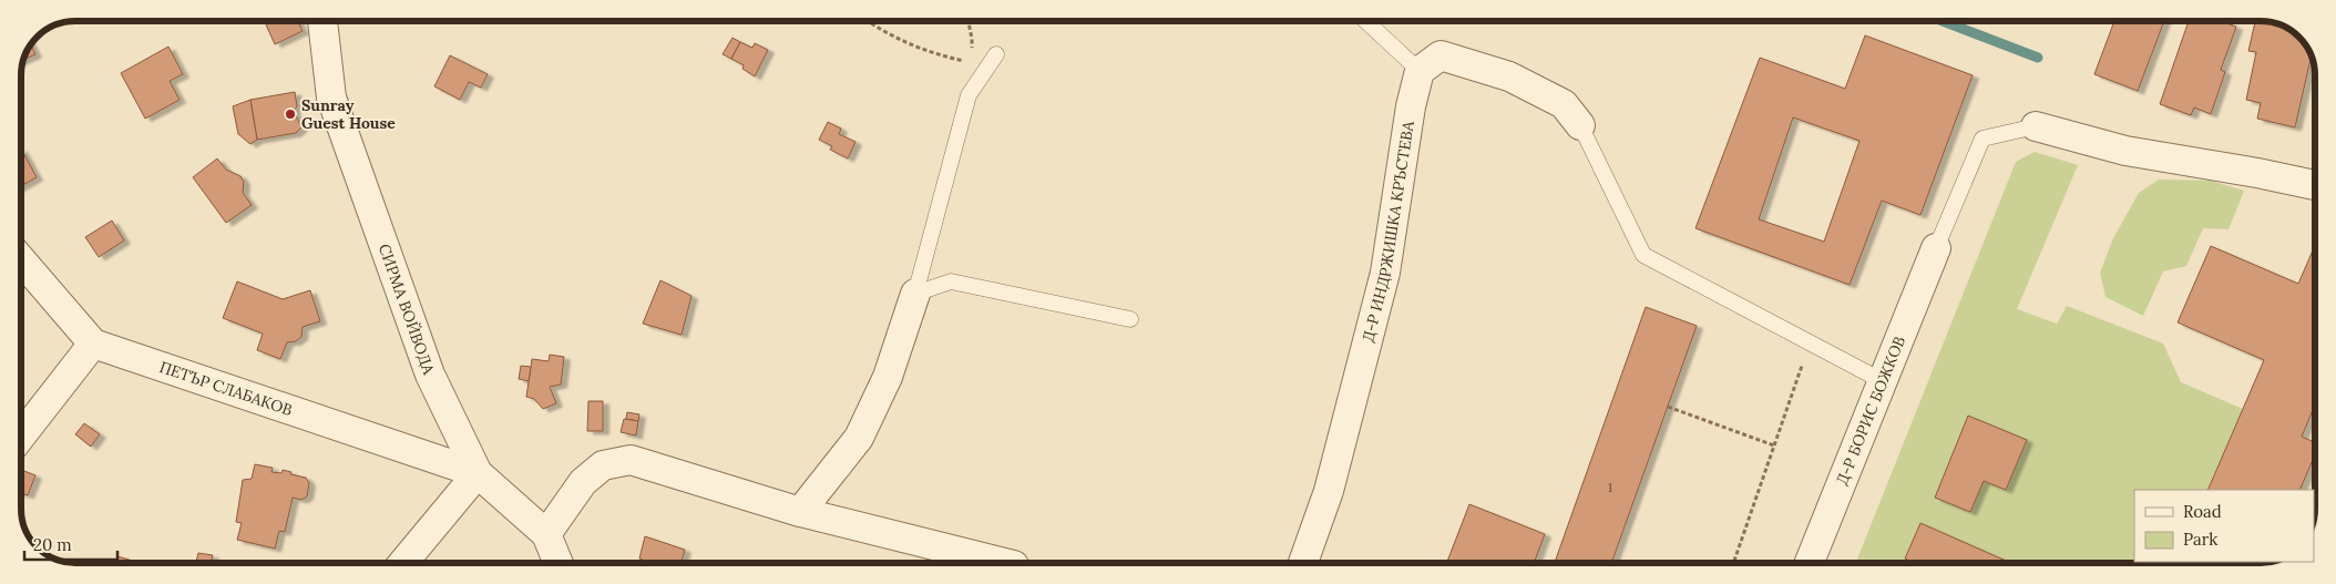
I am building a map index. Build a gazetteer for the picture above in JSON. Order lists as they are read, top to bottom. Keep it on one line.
{"streets":{"street":["Д-Р ИНДРЖИШКА КРЪСТЕВА","СИРМА ВОЙВОДА","ПЕТЪР СЛАБАКОВ","Д-Р БОРИС БОЖКОВ"]},"crossings":[["СИРМА ВОЙВОДА","ПЕТЪР СЛАБАКОВ"]],"places":["Sunray Guest House"],"house_numbers":["1"],"legend":["Road","Park"],"scale_bar":"20 m"}
